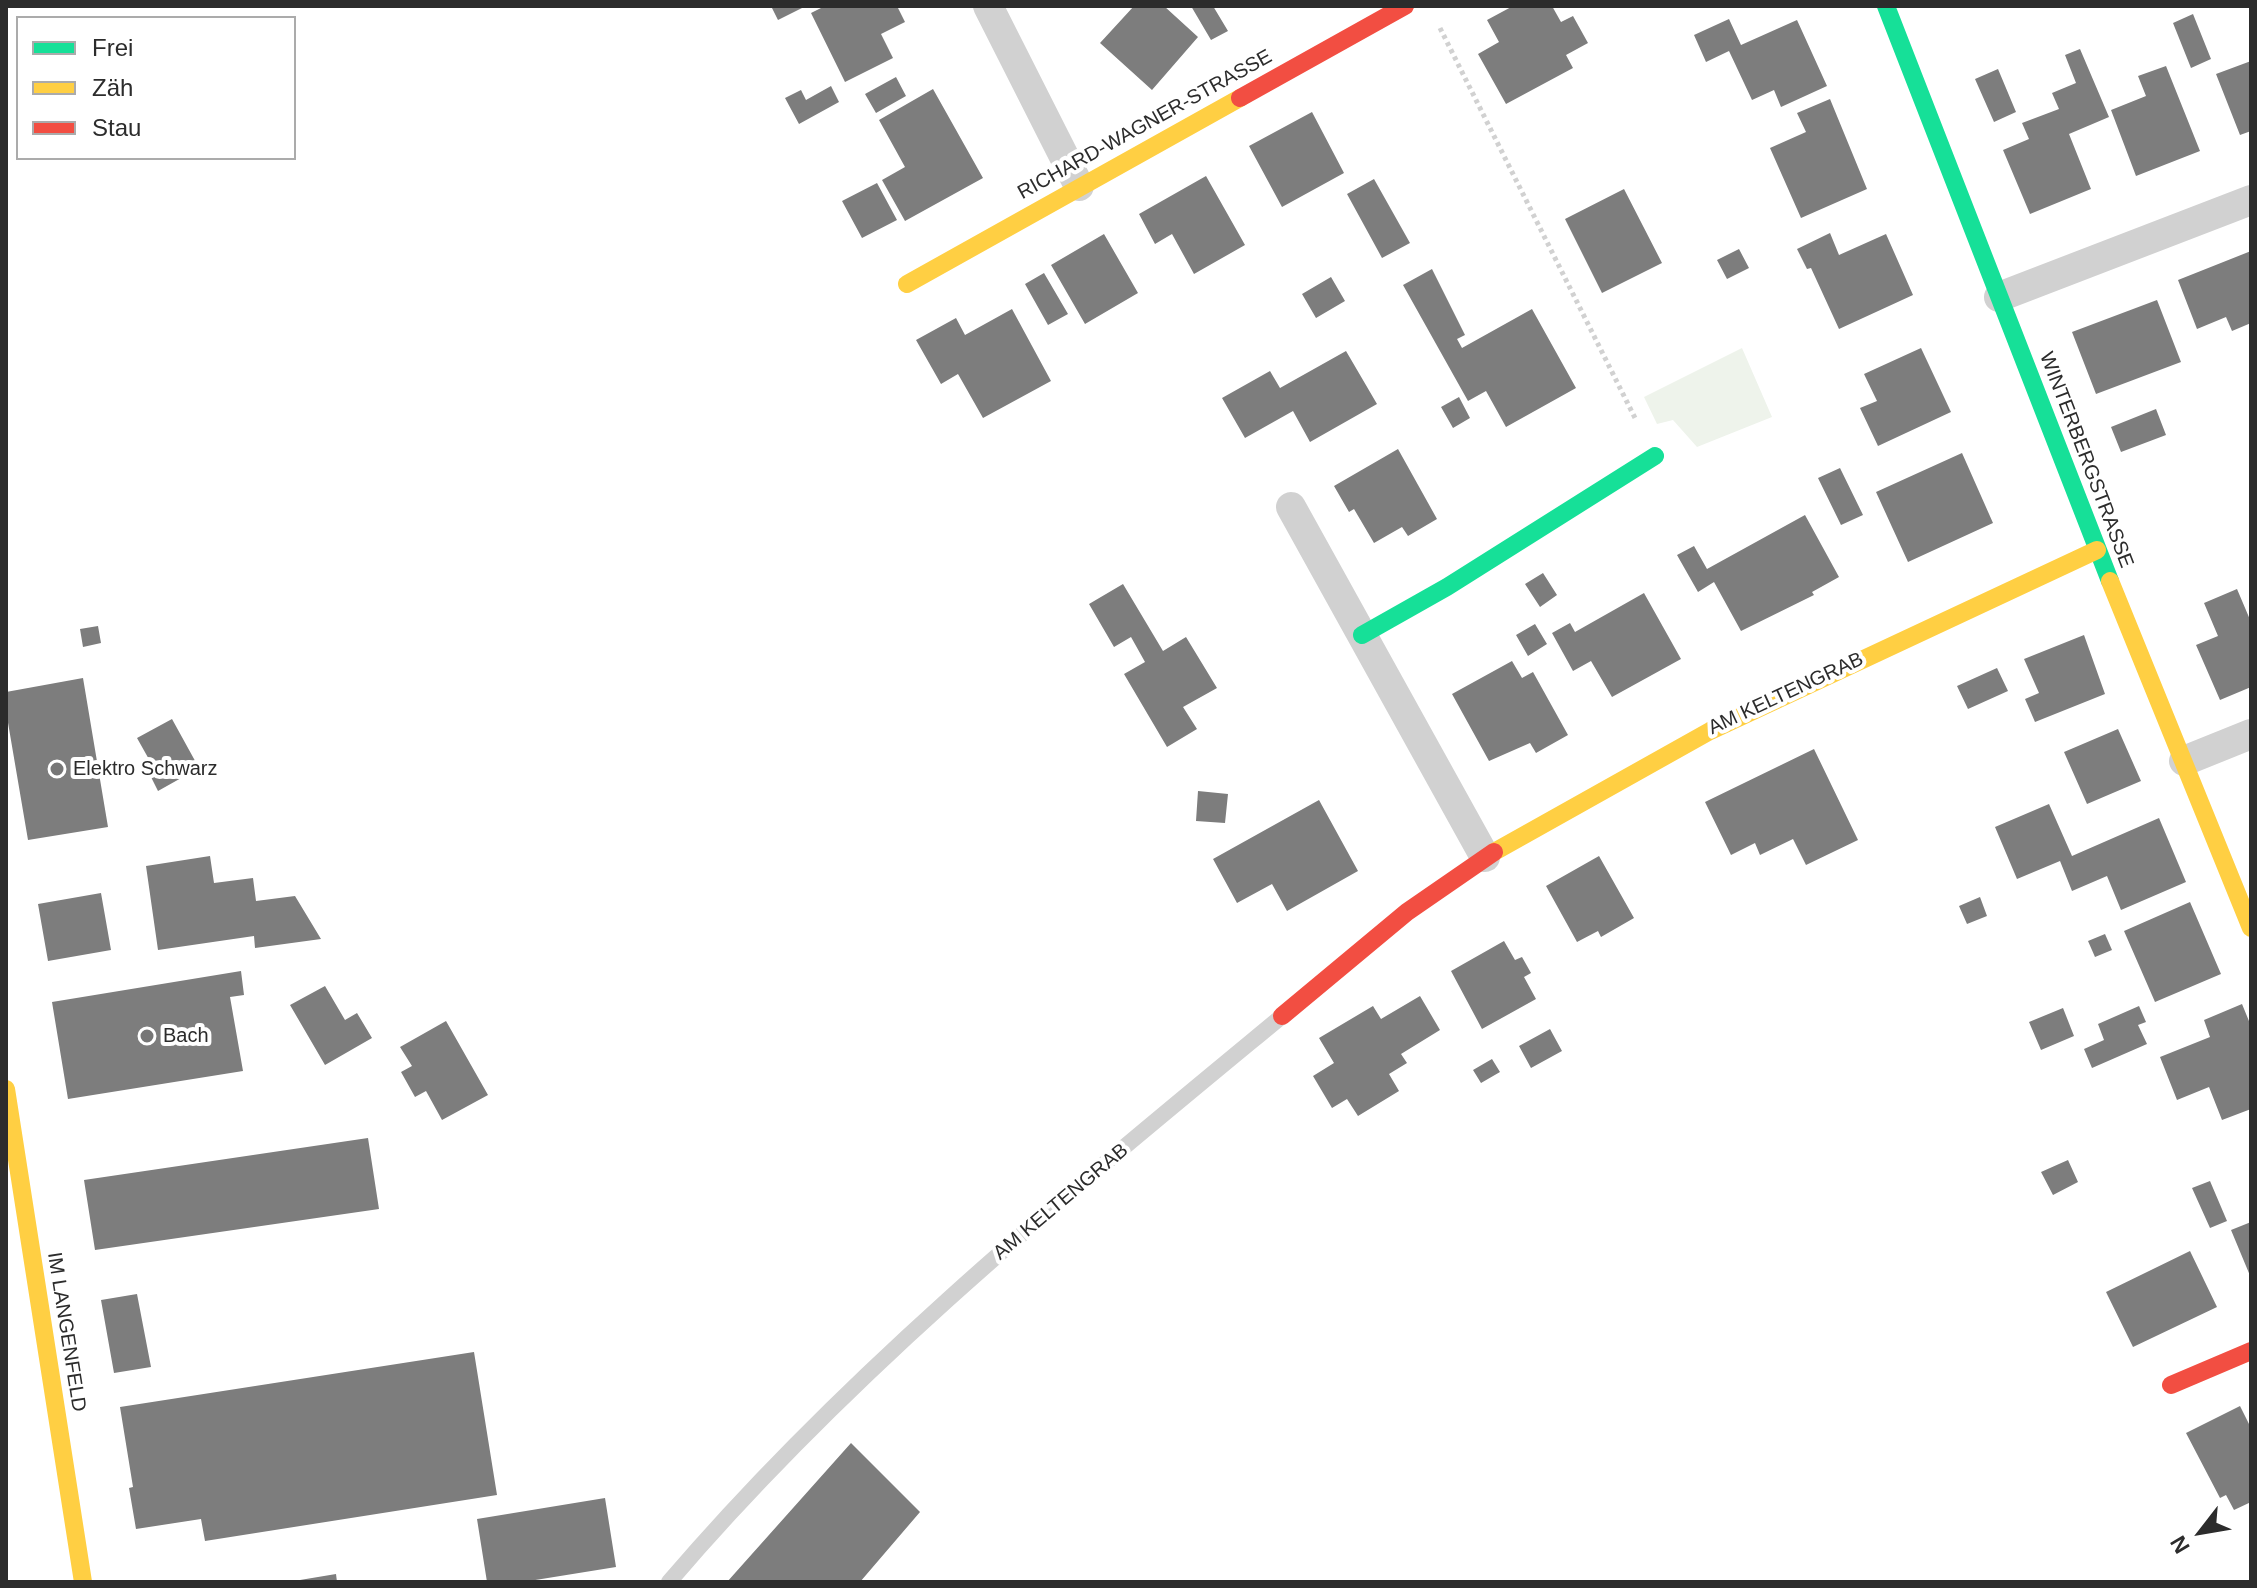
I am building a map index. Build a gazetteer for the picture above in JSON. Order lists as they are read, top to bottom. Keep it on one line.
{"streets":{"street":["RICHARD-WAGNER-STRASSE","WINTERBERGSTRASSE","AM KELTENGRAB","IM LANGENFELD"]},"crossings":[["WINTERBERGSTRASSE","AM KELTENGRAB"]],"places":["Elektro Schwarz","Bach"],"legend":["Frei","Zäh","Stau"],"north":"bottom left"}
